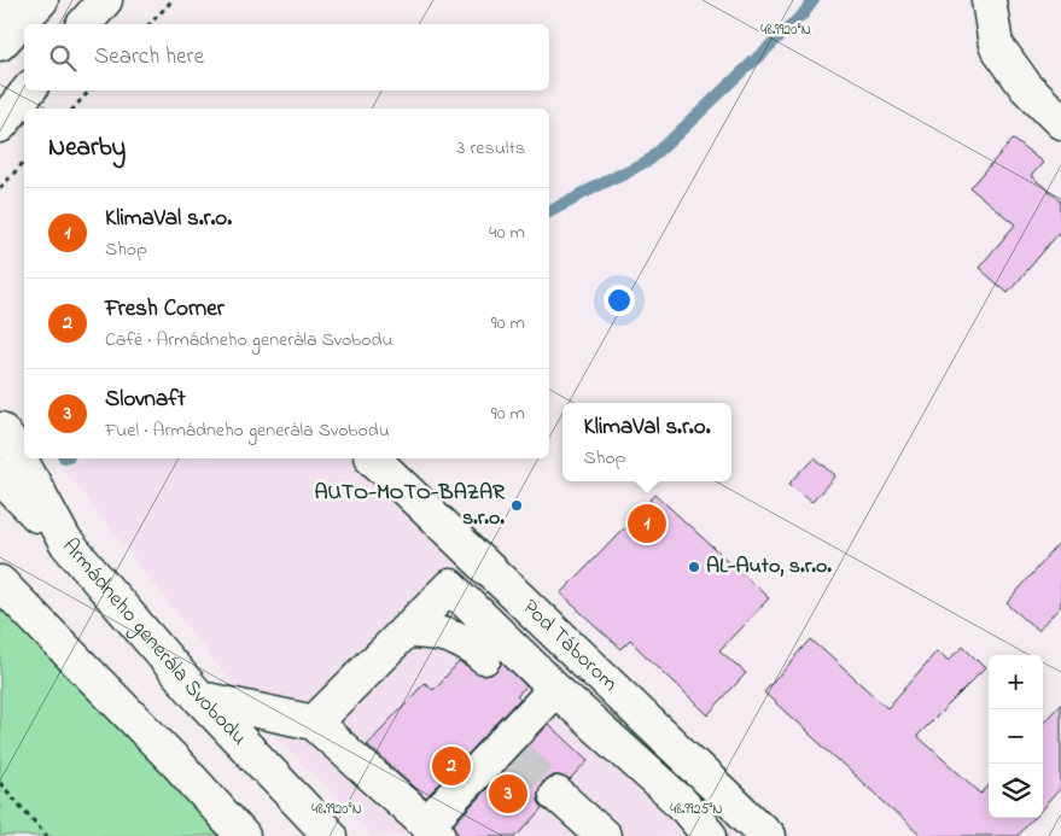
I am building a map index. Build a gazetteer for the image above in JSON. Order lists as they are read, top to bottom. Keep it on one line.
{"streets":{"main road":["Armádneho generála Svobodu","Pod Táborom"]},"places":["AUTO-MOTO-BAZAR s.r.o.","AL-Auto, s.r.o."],"page":{"search":"Search here","heading":["Nearby","3 results"],"list":[{"mark":"1","name":"KlimaVal s.r.o.","note":"Shop","value":"40 m"},{"mark":"2","name":"Fresh Corner","note":"Café · Armádneho generála Svobodu","value":"90 m"},{"mark":"3","name":"Slovnaft","note":"Fuel · Armádneho generála Svobodu","value":"90 m"}],"popup":["KlimaVal s.r.o.","Shop"],"pins":["1","2","3"],"map_buttons":["+","−"]},"coordinates":["48.9920°N","48.9925°N"]}
